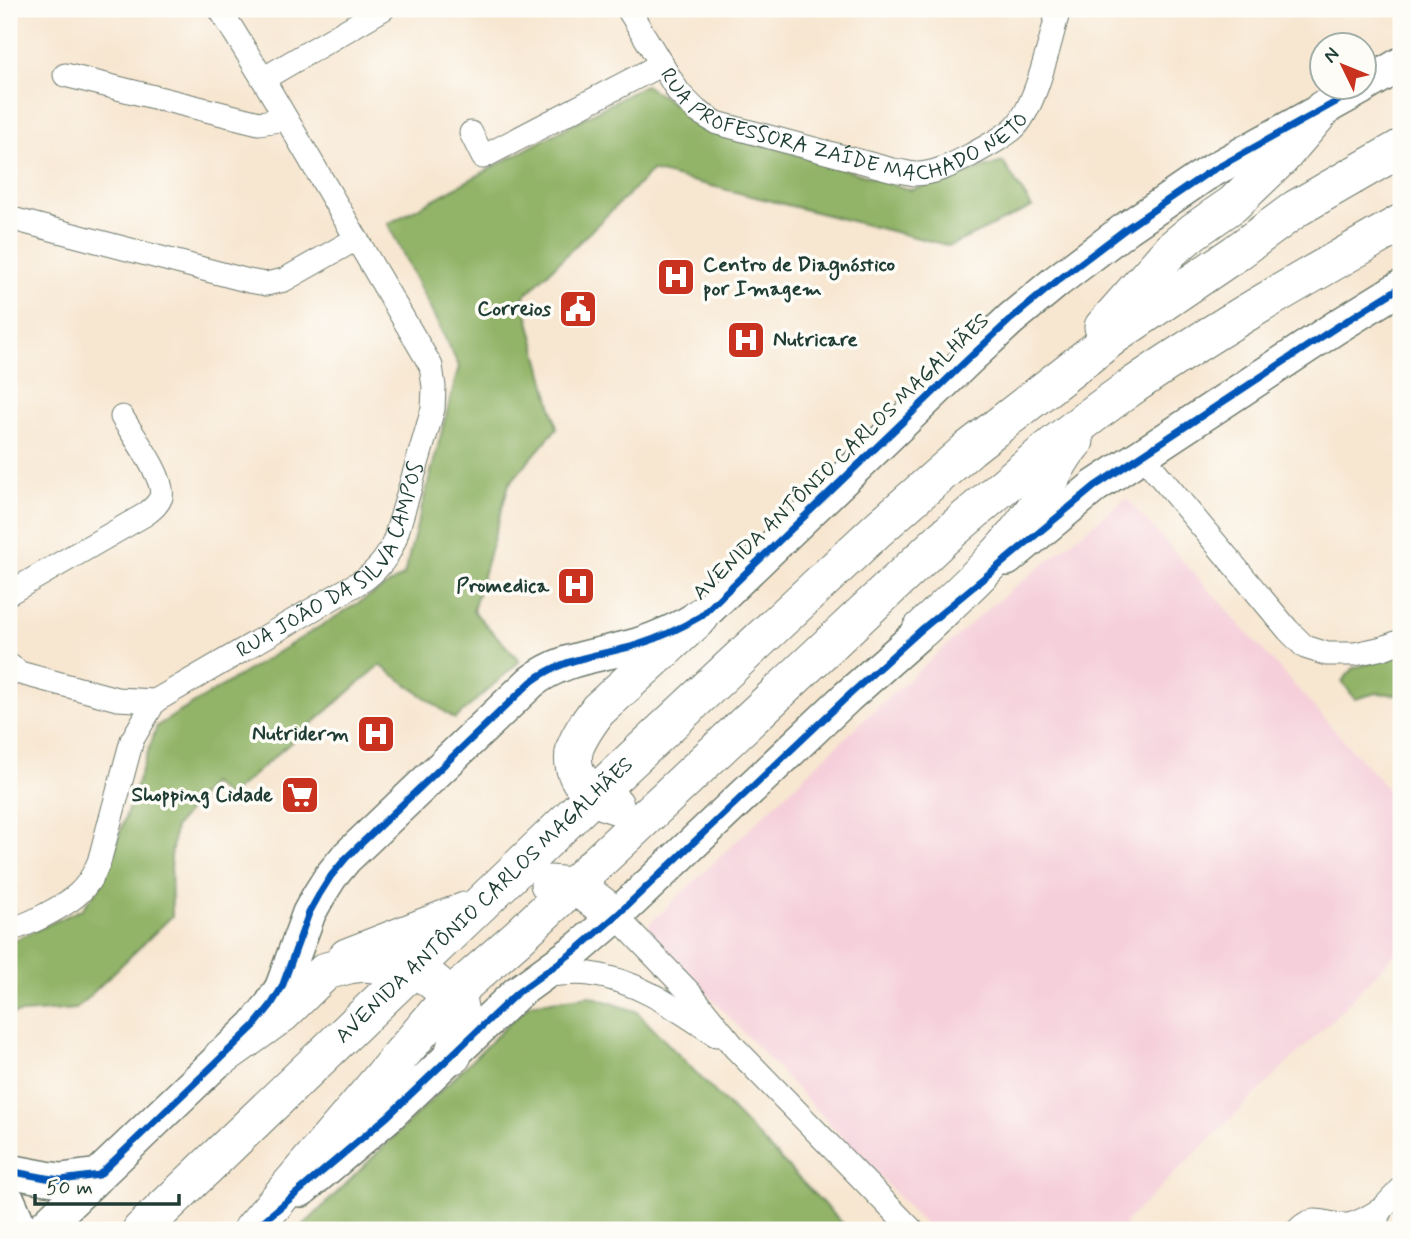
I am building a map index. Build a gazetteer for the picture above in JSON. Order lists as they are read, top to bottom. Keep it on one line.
{"streets":{"main road":["AVENIDA ANTÔNIO CARLOS MAGALHÃES"],"street":["RUA PROFESSORA ZAÍDE MACHADO NETO","RUA JOÃO DA SILVA CAMPOS"]},"places":{"hospital":["Centro de Diagnóstico por Imagem","Nutricare","Promedica","Nutriderm"],"public building":["Correios"],"supermarket":["Shopping Cidade"]},"scale_bar":"50 m","north":"top left"}
